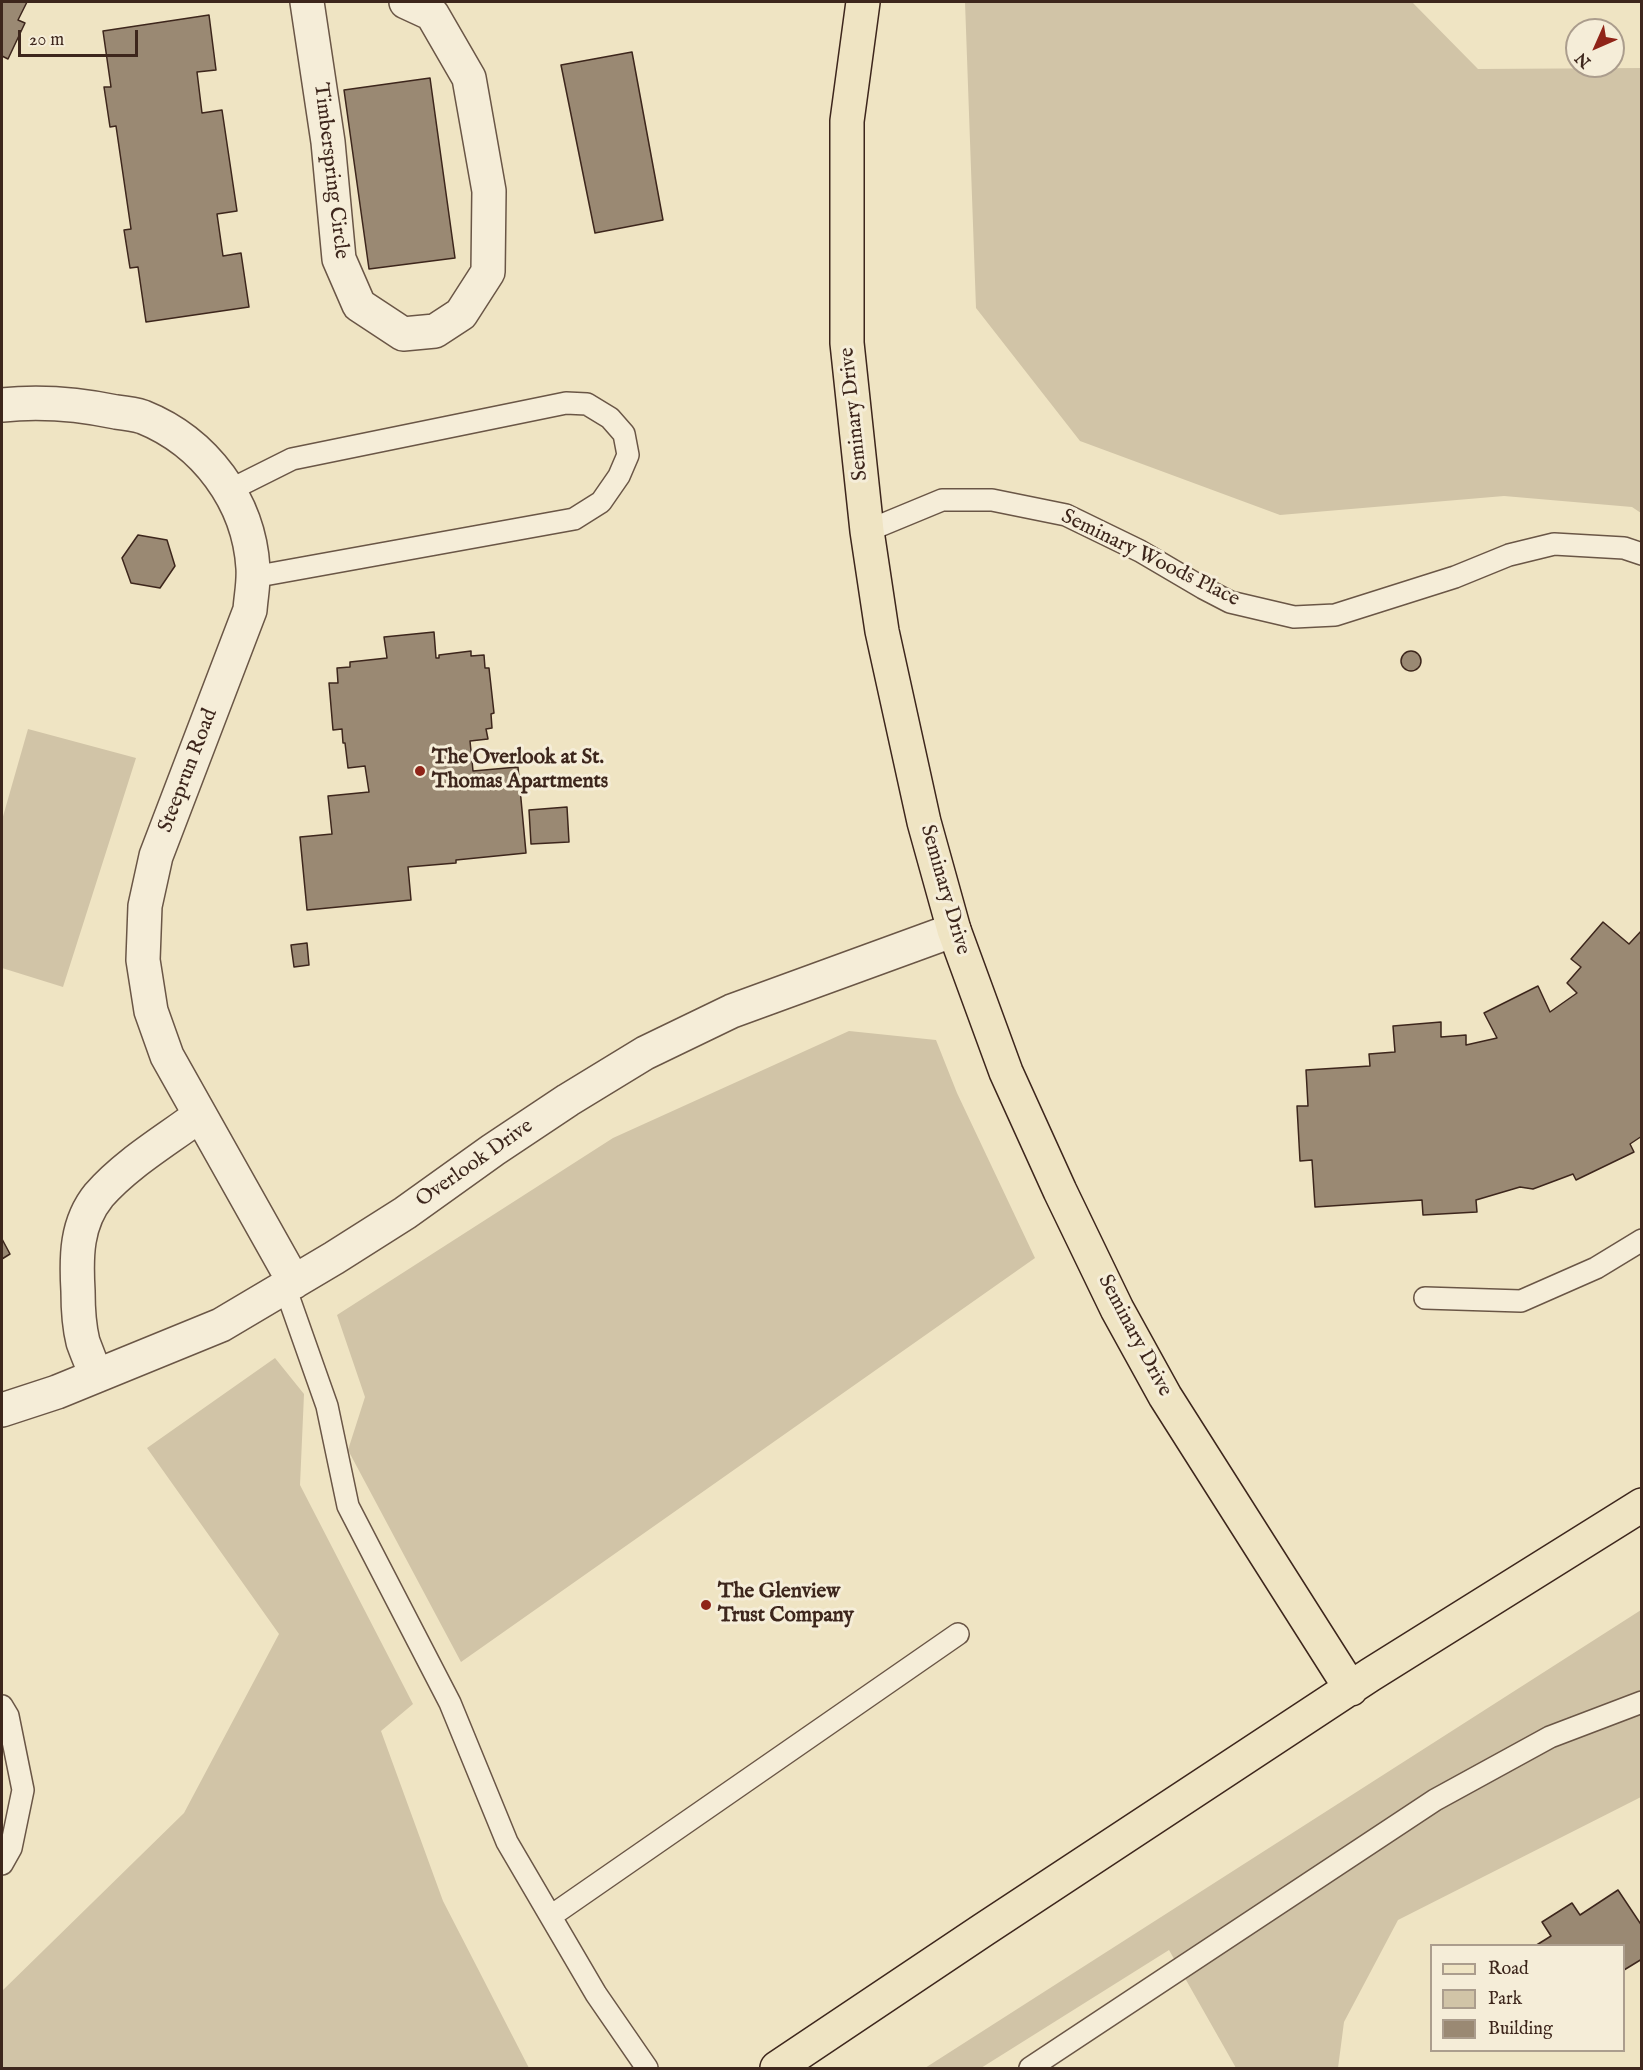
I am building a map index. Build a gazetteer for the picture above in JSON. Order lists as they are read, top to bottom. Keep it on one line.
{"streets":{"main road":["Seminary Drive"],"street":["Timberspring Circle","Steeprun Road","Overlook Drive"],"lane":["Seminary Woods Place"]},"crossings":[["Seminary Drive","Seminary Woods Place"],["Seminary Drive","Overlook Drive"],["Steeprun Road","Overlook Drive"]],"places":["The Overlook at St. Thomas Apartments","The Glenview Trust Company"],"legend":["Road","Park","Building"],"scale_bar":"20 m","north":"bottom left"}
